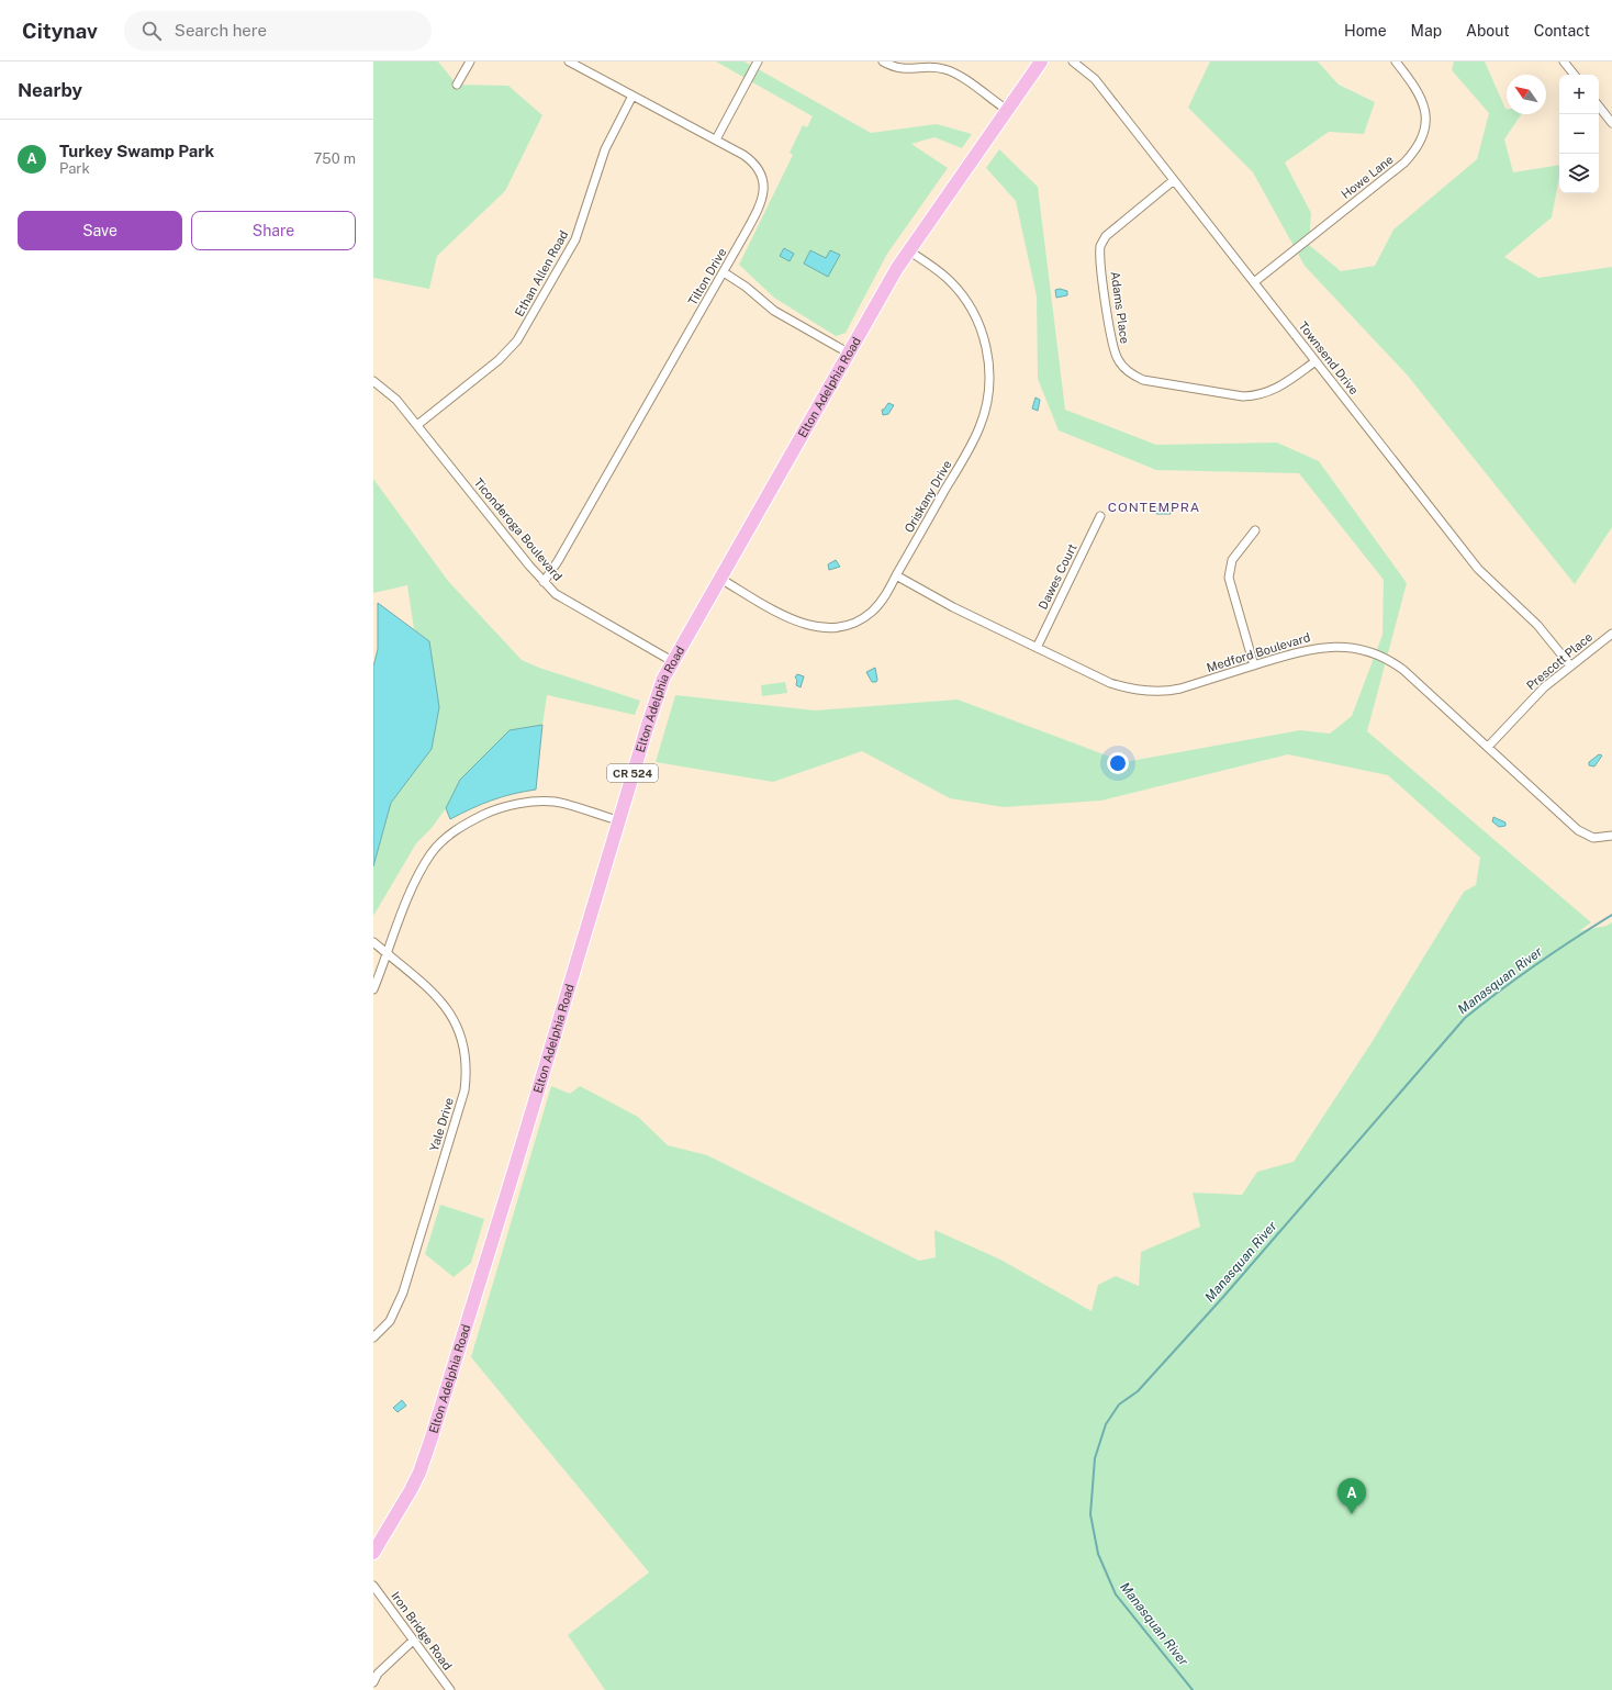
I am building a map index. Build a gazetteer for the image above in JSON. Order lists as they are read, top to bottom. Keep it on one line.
{"streets":{"main road":["Elton Adelphia Road","CR 524"],"street":["Howe Lane","Ethan Allen Road","Tilton Drive","Adams Place","Townsend Drive","Oriskany Drive","Ticonderoga Boulevard","Dawes Court","Medford Boulevard","Prescott Place","Yale Drive","Iron Bridge Road"]},"crossings":[["Howe Lane","Townsend Drive"],["Ethan Allen Road","Tilton Drive"],["Ethan Allen Road","Ticonderoga Boulevard"],["Tilton Drive","Ticonderoga Boulevard"],["Adams Place","Townsend Drive"],["Townsend Drive","Prescott Place"],["Elton Adelphia Road","Oriskany Drive"],["Elton Adelphia Road","Ticonderoga Boulevard"],["Oriskany Drive","Medford Boulevard"],["Dawes Court","Medford Boulevard"],["Medford Boulevard","Prescott Place"]],"districts":["CONTEMPRA"],"water":["Manasquan River"],"north":"top left","page":{"header":"Citynav","search":"Search here","nav":["Home","Map","About","Contact"],"heading":"Nearby","map_buttons":["+","−"],"list":[{"mark":"A","name":"Turkey Swamp Park","note":"Park","value":"750 m"}],"buttons":["Save","Share"],"pins":"A"}}
